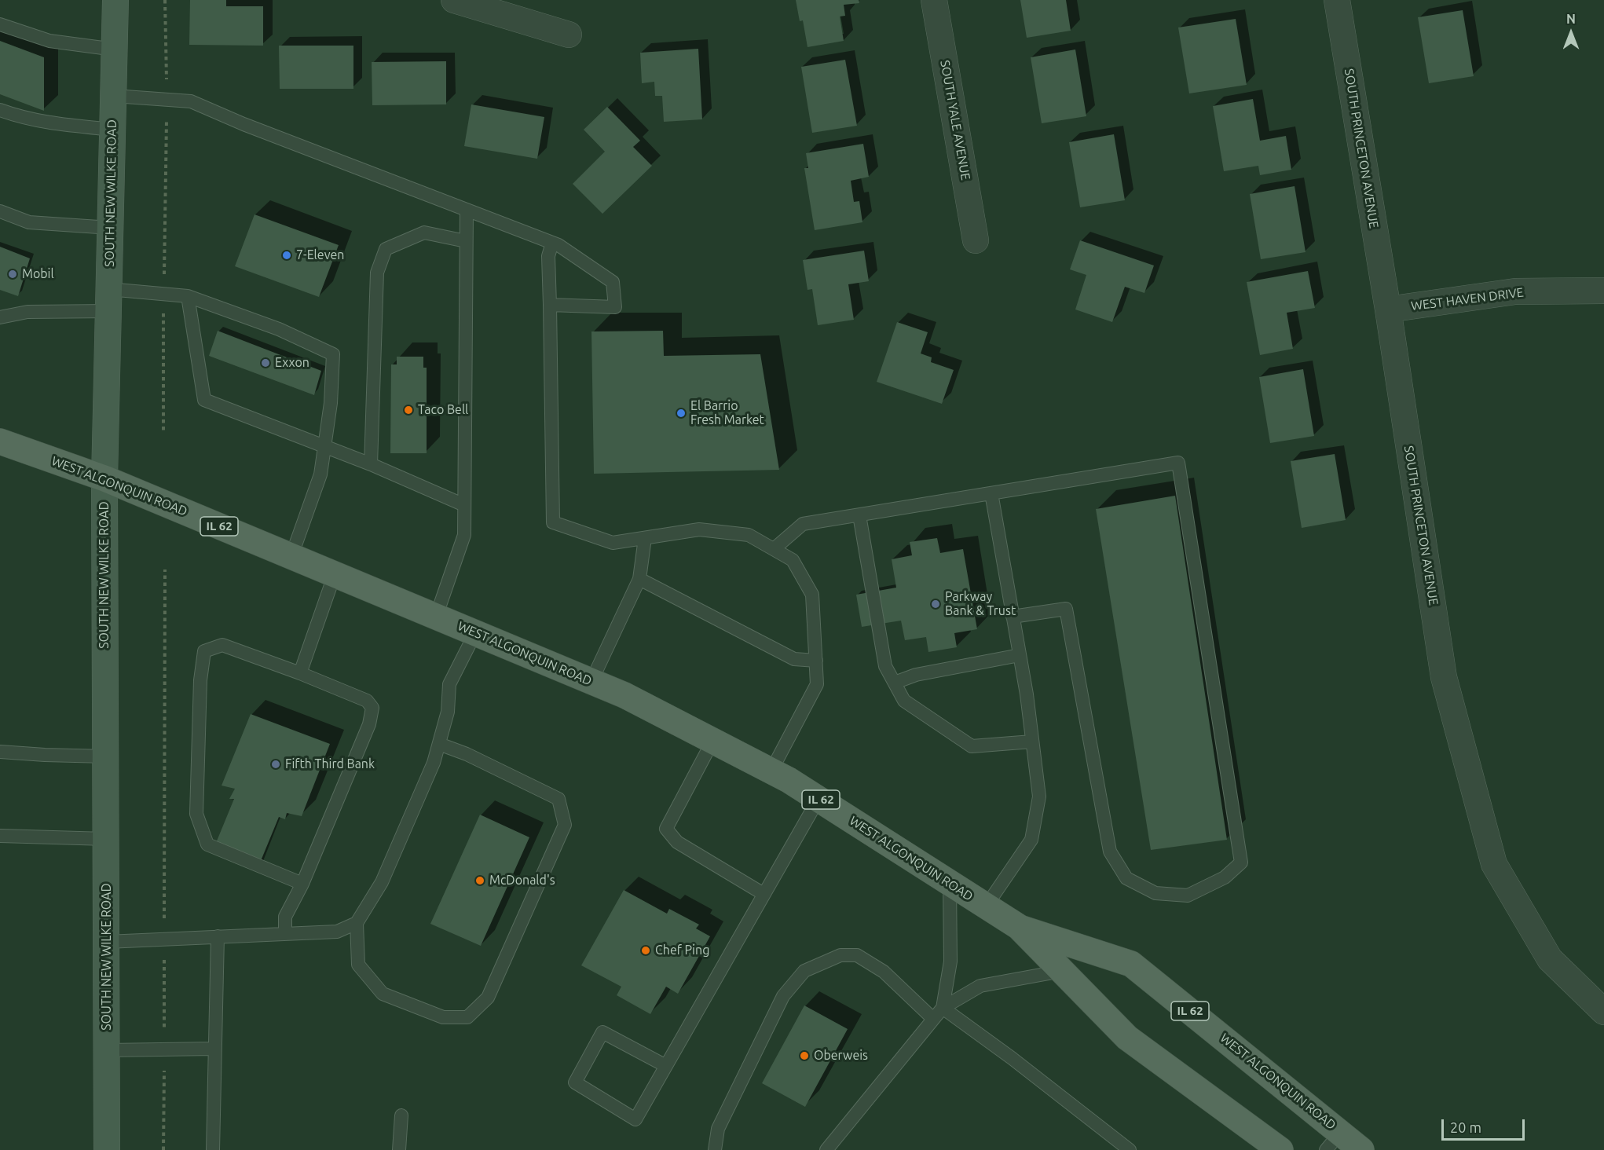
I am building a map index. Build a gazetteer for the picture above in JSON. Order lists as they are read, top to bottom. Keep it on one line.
{"streets":{"main road":["SOUTH NEW WILKE ROAD","WEST ALGONQUIN ROAD","IL 62"],"street":["SOUTH YALE AVENUE","SOUTH PRINCETON AVENUE","WEST HAVEN DRIVE"]},"crossings":[["SOUTH PRINCETON AVENUE","WEST HAVEN DRIVE"],["SOUTH NEW WILKE ROAD","WEST ALGONQUIN ROAD"]],"places":["7-Eleven","Mobil","Exxon","Taco Bell","El Barrio Fresh Market","Parkway Bank & Trust","Fifth Third Bank","McDonald's","Chef Ping","Oberweis"],"scale_bar":"20 m","north":"top"}
